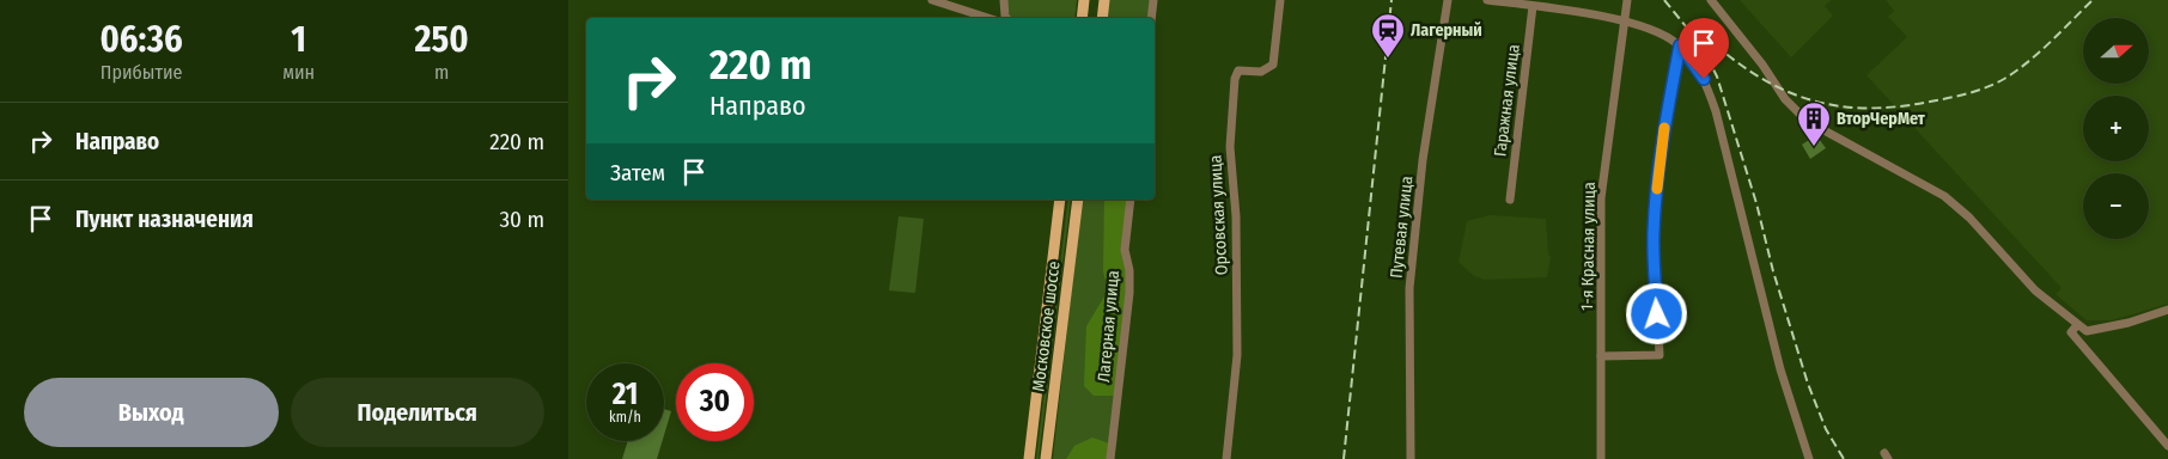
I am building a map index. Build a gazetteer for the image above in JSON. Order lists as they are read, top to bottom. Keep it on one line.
{"streets":{"main road":["Московское шоссе"],"street":["Гаражная улица","Орсовская улица","Путевая улица","1-я Красная улица","Лагерная улица"]},"places":{"station":["Лагерный"],"building":["ВторЧерМет"]},"north":"right","page":{"eta":["06:36","Прибытие","1","мин","250","m"],"map_buttons":["+","−"],"turn":["220 m","Направо"],"list":[{"name":"Направо","value":"220 m"},{"name":"Пункт назначения","value":"30 m"}],"then":"Затем","speed":"21 km/h","limit":"30","buttons":["Выход","Поделиться"]}}
